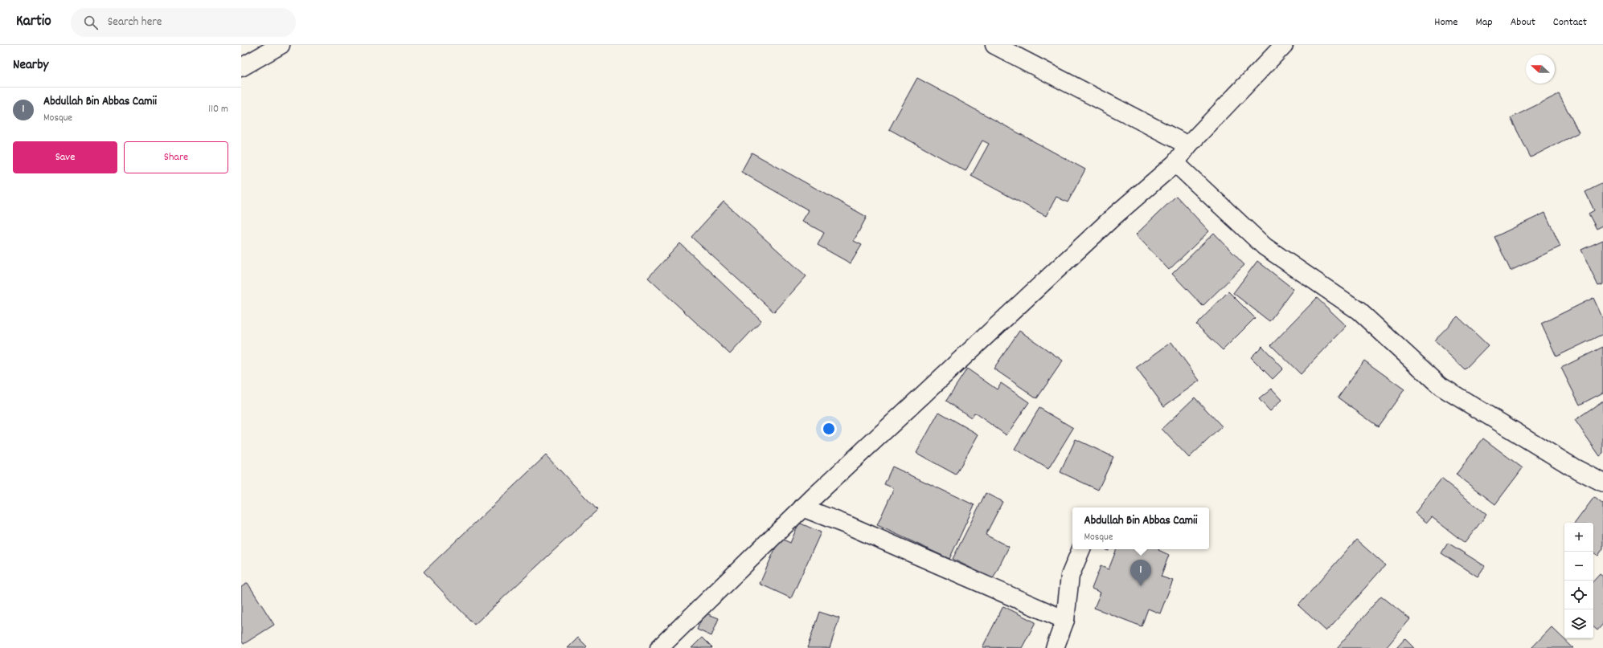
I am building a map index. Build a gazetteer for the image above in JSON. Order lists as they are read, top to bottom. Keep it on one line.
{"north":"left","page":{"header":"Kartio","search":"Search here","nav":["Home","Map","About","Contact"],"heading":"Nearby","list":[{"mark":"1","name":"Abdullah Bin Abbas Camii","note":"Mosque","value":"110 m"}],"buttons":["Save","Share"],"popup":["Abdullah Bin Abbas Camii","Mosque"],"map_buttons":["+","−"],"pins":"1"}}
